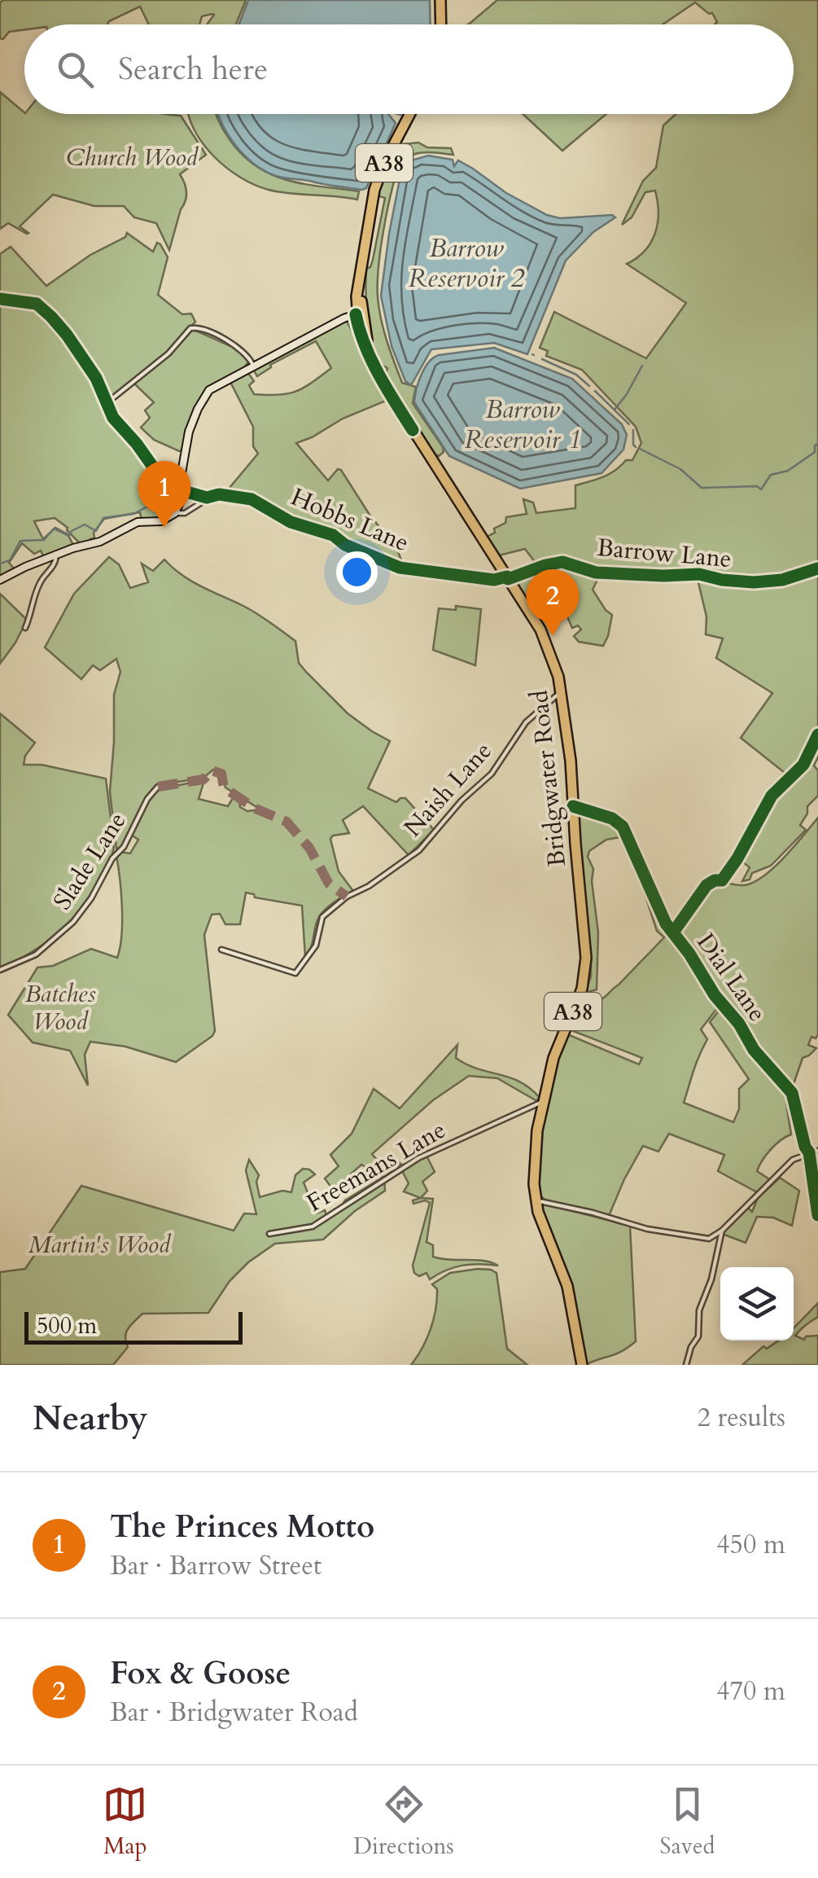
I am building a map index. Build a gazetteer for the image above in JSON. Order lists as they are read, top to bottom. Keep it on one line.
{"streets":{"highway":["A38","Bridgwater Road"],"main road":["Barrow Lane"],"street":["Hobbs Lane","Naish Lane","Slade Lane","Dial Lane","Freemans Lane"]},"crossings":[["A38","Bridgwater Road"],["Hobbs Lane","Barrow Lane"],["Hobbs Lane","Bridgwater Road"],["Barrow Lane","Bridgwater Road"],["Bridgwater Road","Naish Lane"],["Bridgwater Road","Dial Lane"],["Bridgwater Road","Freemans Lane"]],"water":["Barrow Reservoir 2","Barrow Reservoir 1"],"parks":["Church Wood","Batches Wood","Martin's Wood"],"scale_bar":"500 m","page":{"search":"Search here","pins":["1","2"],"scale":"500 m","heading":["Nearby","2 results"],"list":[{"mark":"1","name":"The Princes Motto","note":"Bar · Barrow Street","value":"450 m"},{"mark":"2","name":"Fox & Goose","note":"Bar · Bridgwater Road","value":"470 m"}],"nav":["Map","Directions","Saved"]}}
